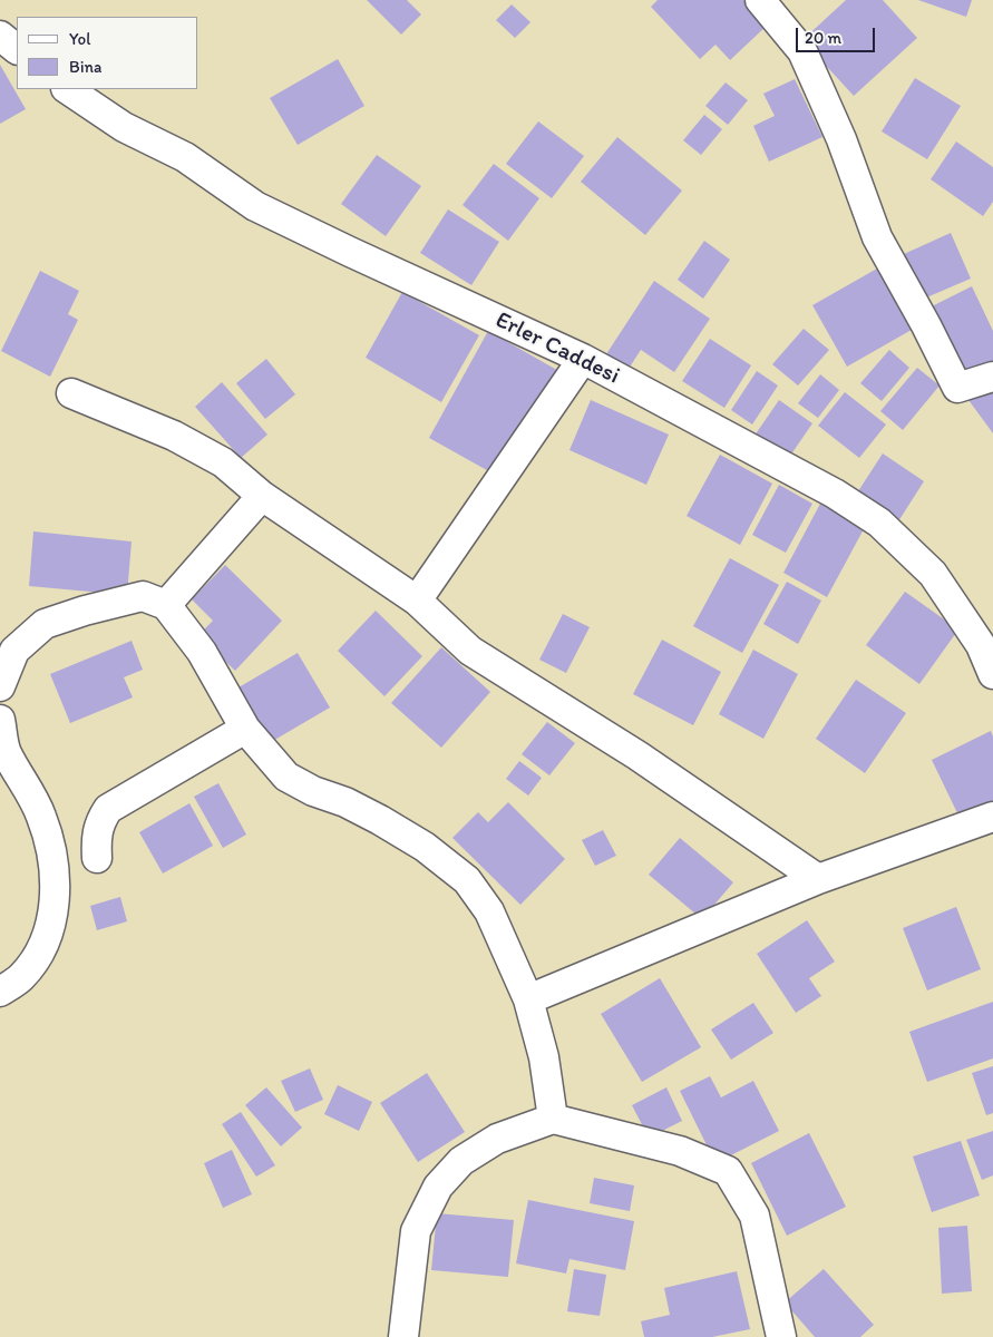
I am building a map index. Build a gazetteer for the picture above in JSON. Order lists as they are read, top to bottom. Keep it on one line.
{"streets":{"street":["Erler Caddesi"]},"legend":["Yol","Bina"],"scale_bar":"20 m"}
